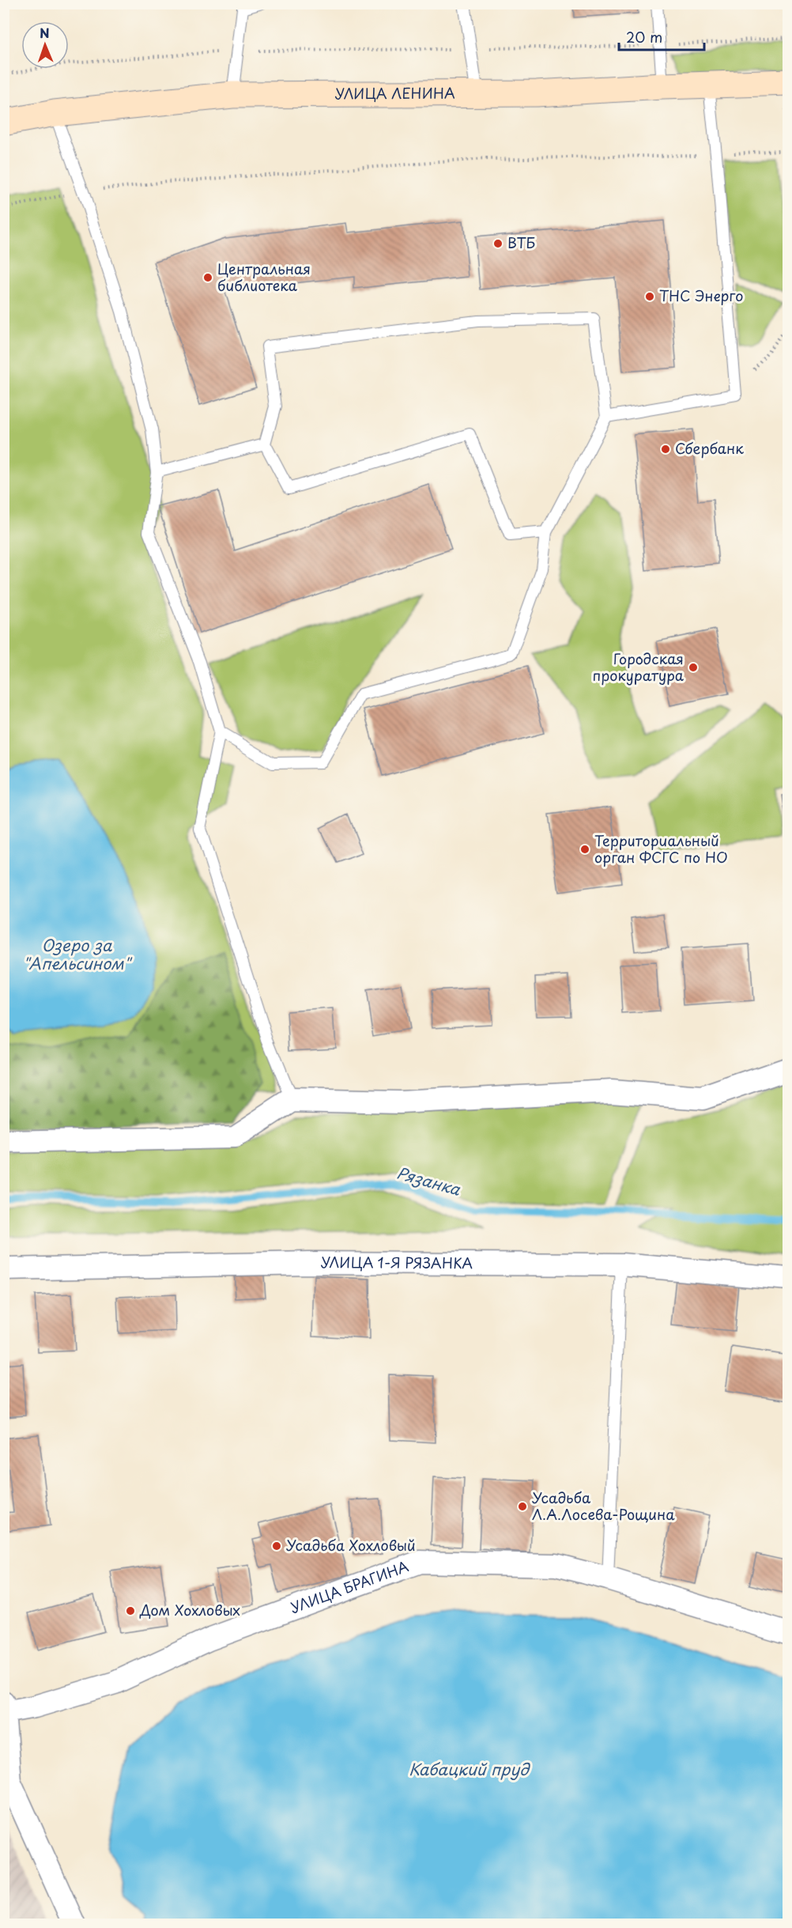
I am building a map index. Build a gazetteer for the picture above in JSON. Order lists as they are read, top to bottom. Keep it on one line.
{"streets":{"main road":["УЛИЦА ЛЕНИНА"],"street":["УЛИЦА 1-Я РЯЗАНКА","УЛИЦА БРАГИНА"]},"water":["Озеро за \"Апельсином\"","Рязанка","Кабацкий пруд"],"places":["ВТБ","Центральная библиотека","ТНС Энерго","Сбербанк","Городская прокуратура","Территориальный орган ФСГС по НО","Усадьба Л.А.Лосева-Рощина","Усадьба Хохловый","Дом Хохловых"],"scale_bar":"20 m","north":"top"}
